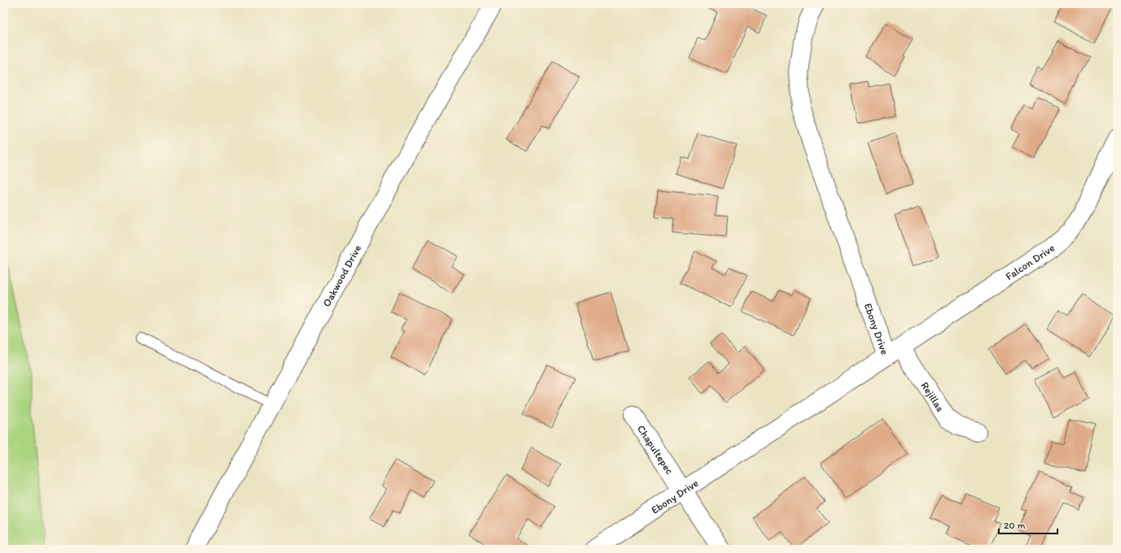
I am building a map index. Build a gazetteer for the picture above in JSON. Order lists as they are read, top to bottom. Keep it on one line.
{"streets":{"street":["Falcon Drive","Oakwood Drive","Ebony Drive","Rejillas","Chapultepec"]},"crossings":[["Falcon Drive","Ebony Drive"],["Falcon Drive","Rejillas"],["Ebony Drive","Rejillas"],["Ebony Drive","Chapultepec"]],"scale_bar":"20 m"}
